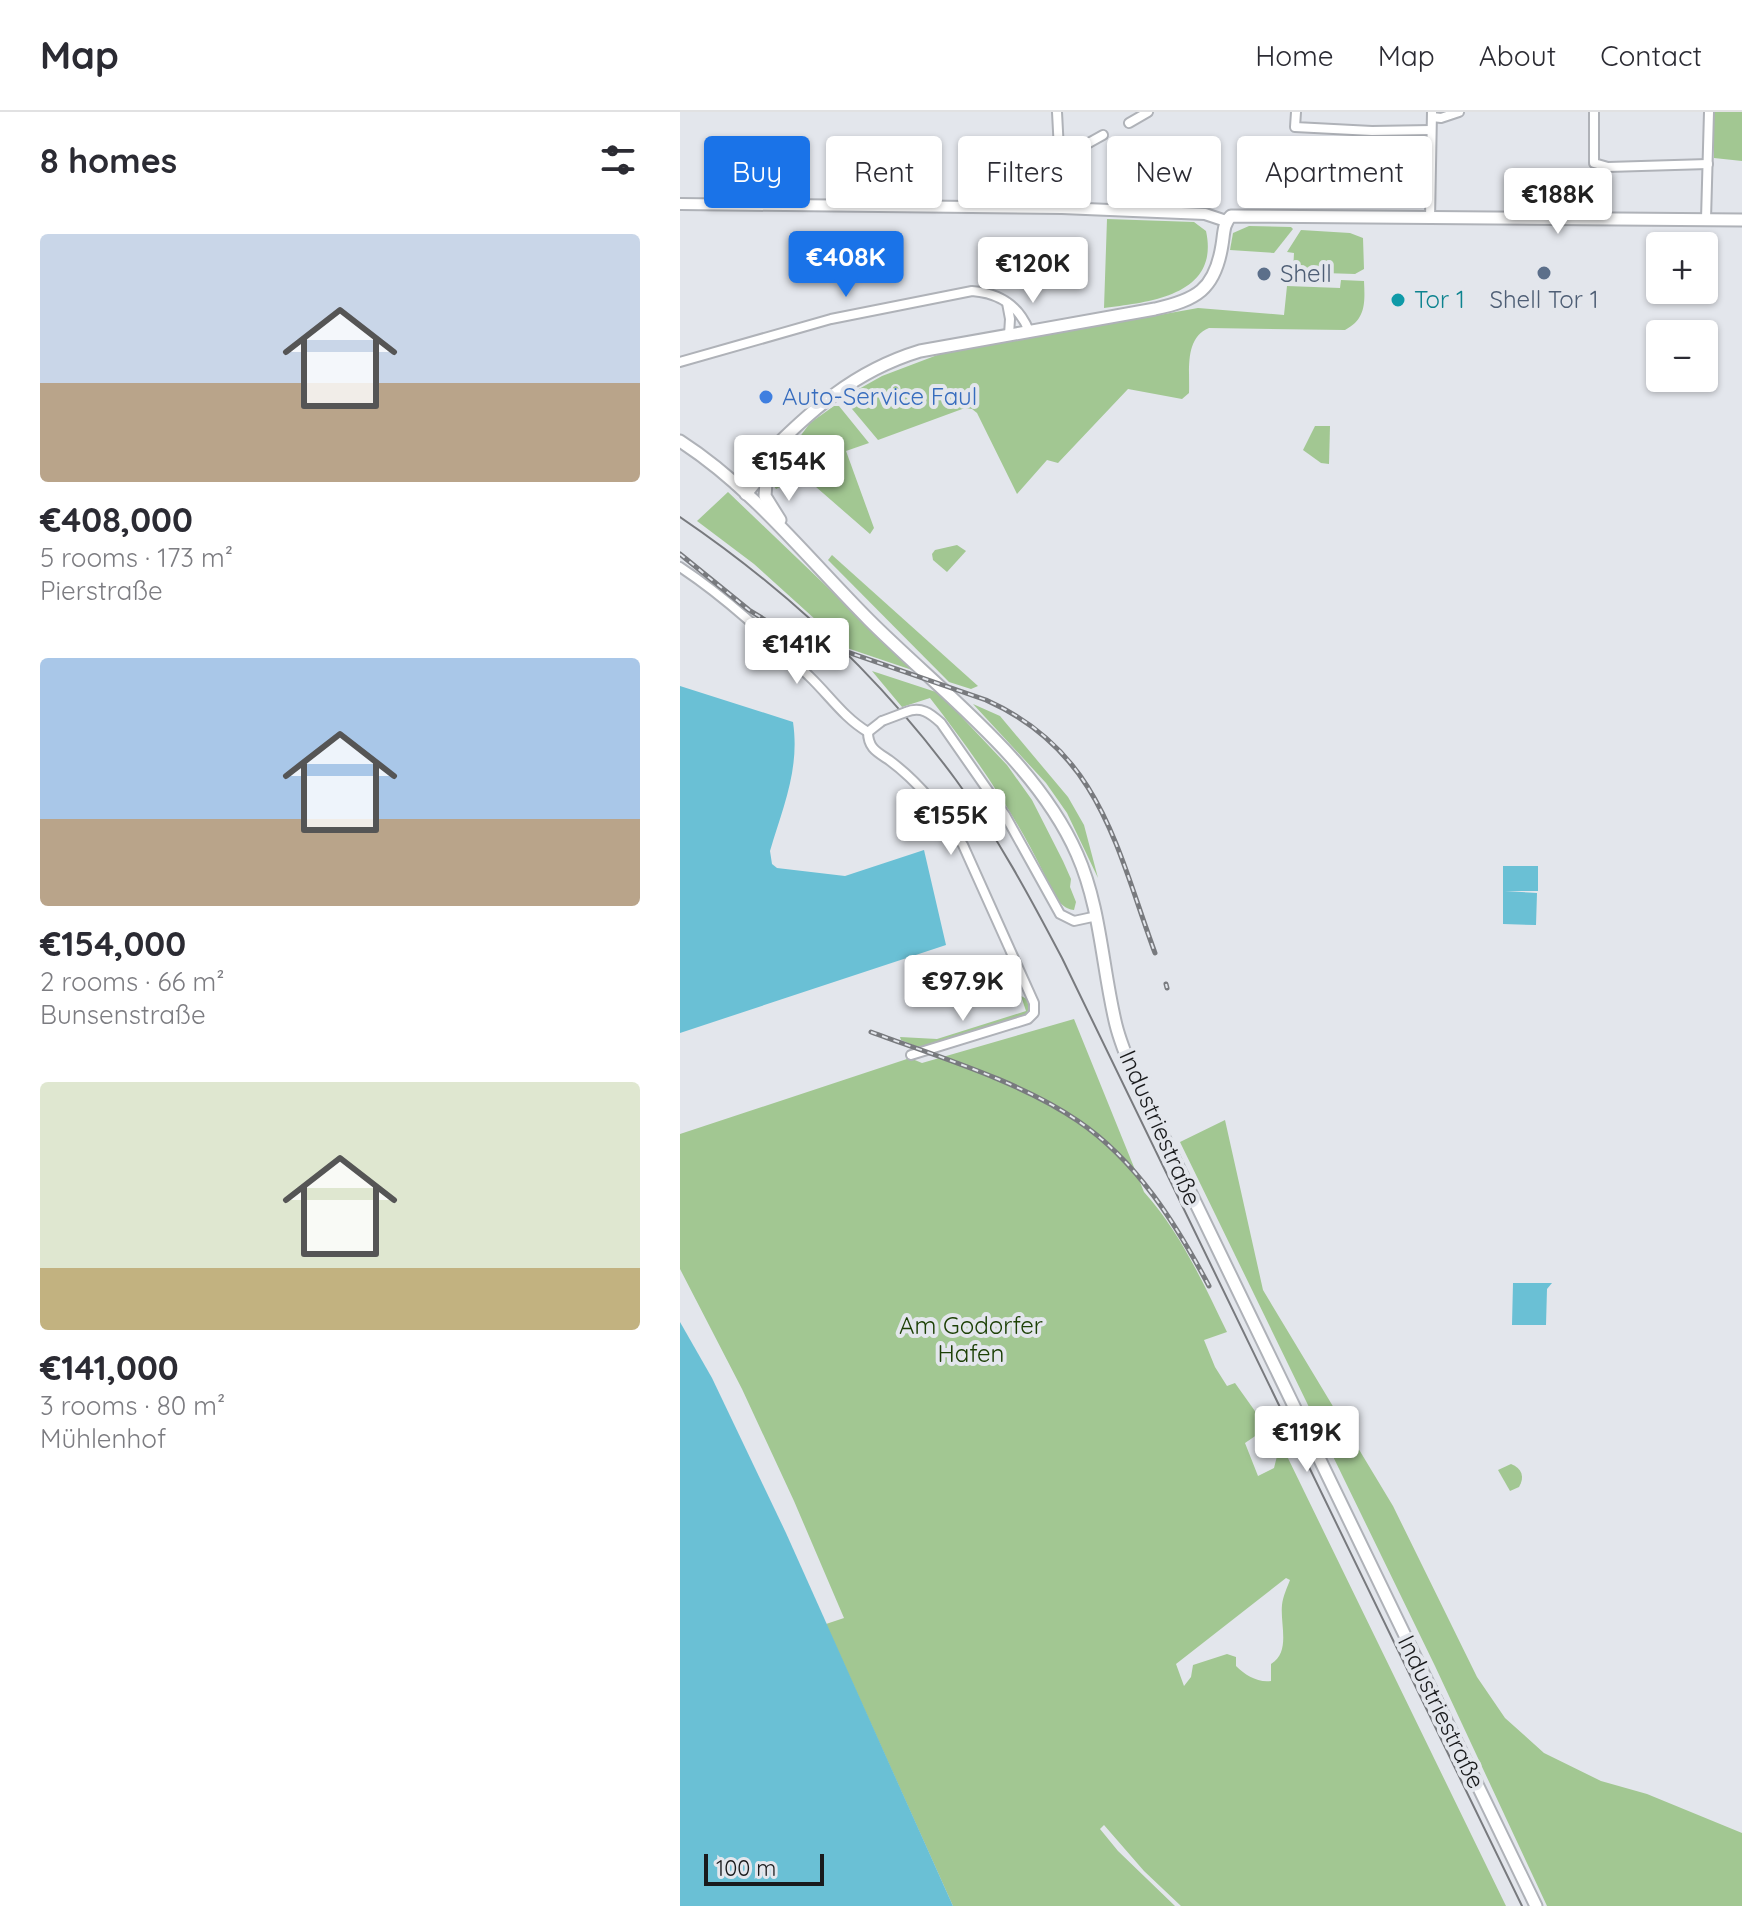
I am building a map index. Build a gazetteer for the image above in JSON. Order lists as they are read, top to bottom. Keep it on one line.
{"streets":{"main road":["Industriestraße"]},"parks":["Am Godorfer Hafen"],"places":["Shell Tor 1","Shell","Tor 1","Auto-Service Faul"],"scale_bar":"100 m","page":{"header":"Map","nav":["Home","Map","About","Contact"],"heading":"8 homes","chip":["Buy","Rent","Filters","New","Apartment"],"price":["€188K","€408K","€120K","€154K","€141K","€155K","€97.9K","€119K"],"list":[{"name":"€408,000","note":"5 rooms · 173 m² · Pierstraße"},{"name":"€154,000","note":"2 rooms · 66 m² · Bunsenstraße"},{"name":"€141,000","note":"3 rooms · 80 m² · Mühlenhof"}],"map_buttons":["+","−"],"scale":"100 m"}}
